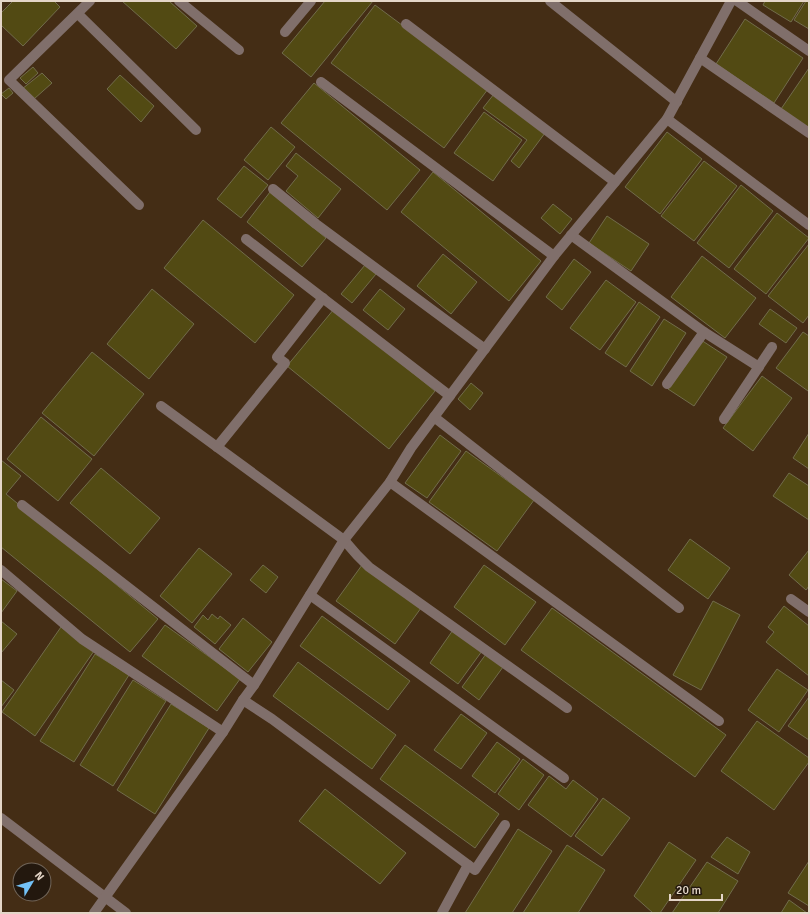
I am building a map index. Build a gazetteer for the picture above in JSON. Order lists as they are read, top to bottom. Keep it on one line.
{"scale_bar":"20 m","north":"top right"}
